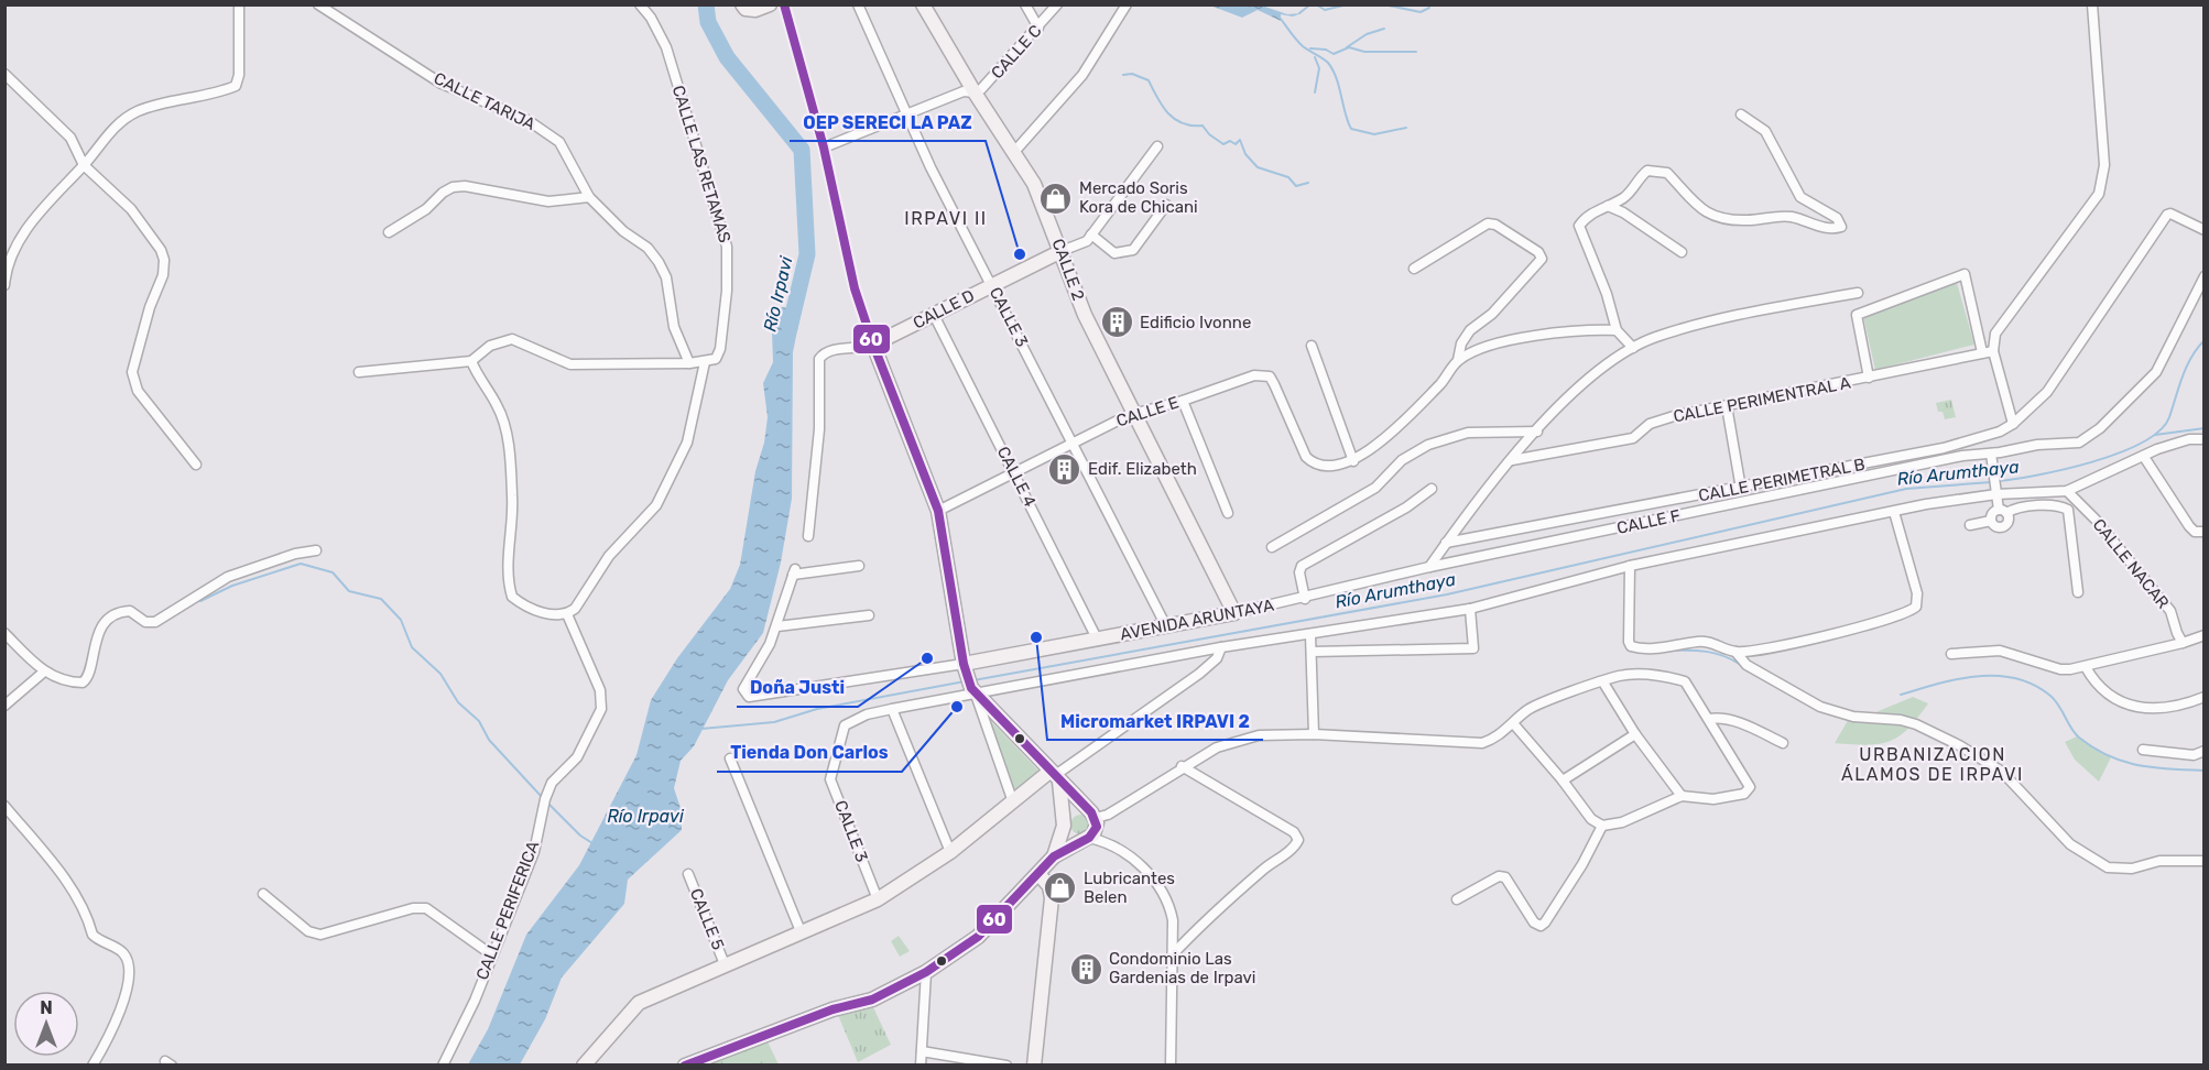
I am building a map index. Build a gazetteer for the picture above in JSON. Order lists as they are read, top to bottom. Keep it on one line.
{"streets":{"main road":["CALLE 2","CALLE D","AVENIDA ARUNTAYA"],"street":["CALLE C","CALLE TARIJA","CALLE LAS RETAMAS","CALLE 3","CALLE PERIMENTRAL A","CALLE E","CALLE 4","CALLE PERIMETRAL B","CALLE F","CALLE NACAR","CALLE PERIFERICA","CALLE 5"]},"crossings":[["CALLE C","CALLE 2"],["CALLE C","CALLE 3"],["CALLE 2","CALLE D"],["CALLE 2","CALLE E"],["CALLE 2","AVENIDA ARUNTAYA"],["CALLE D","CALLE 3"],["CALLE D","CALLE 4"],["CALLE 3","CALLE E"],["CALLE 3","AVENIDA ARUNTAYA"],["CALLE E","CALLE 4"],["CALLE 4","AVENIDA ARUNTAYA"],["CALLE F","AVENIDA ARUNTAYA"]],"districts":["IRPAVI II","URBANIZACION ÁLAMOS DE IRPAVI"],"water":["Río Irpavi","Río Arumthaya"],"places":{"shop":["Mercado Soris Kora de Chicani","Lubricantes Belen"],"other":["OEP SERECI LA PAZ","Micromarket IRPAVI 2","Doña Justi","Tienda Don Carlos"],"building":["Edificio Ivonne","Edif. Elizabeth","Condominio Las Gardenias de Irpavi"]},"lines":["transit line 60"],"north":"top"}
